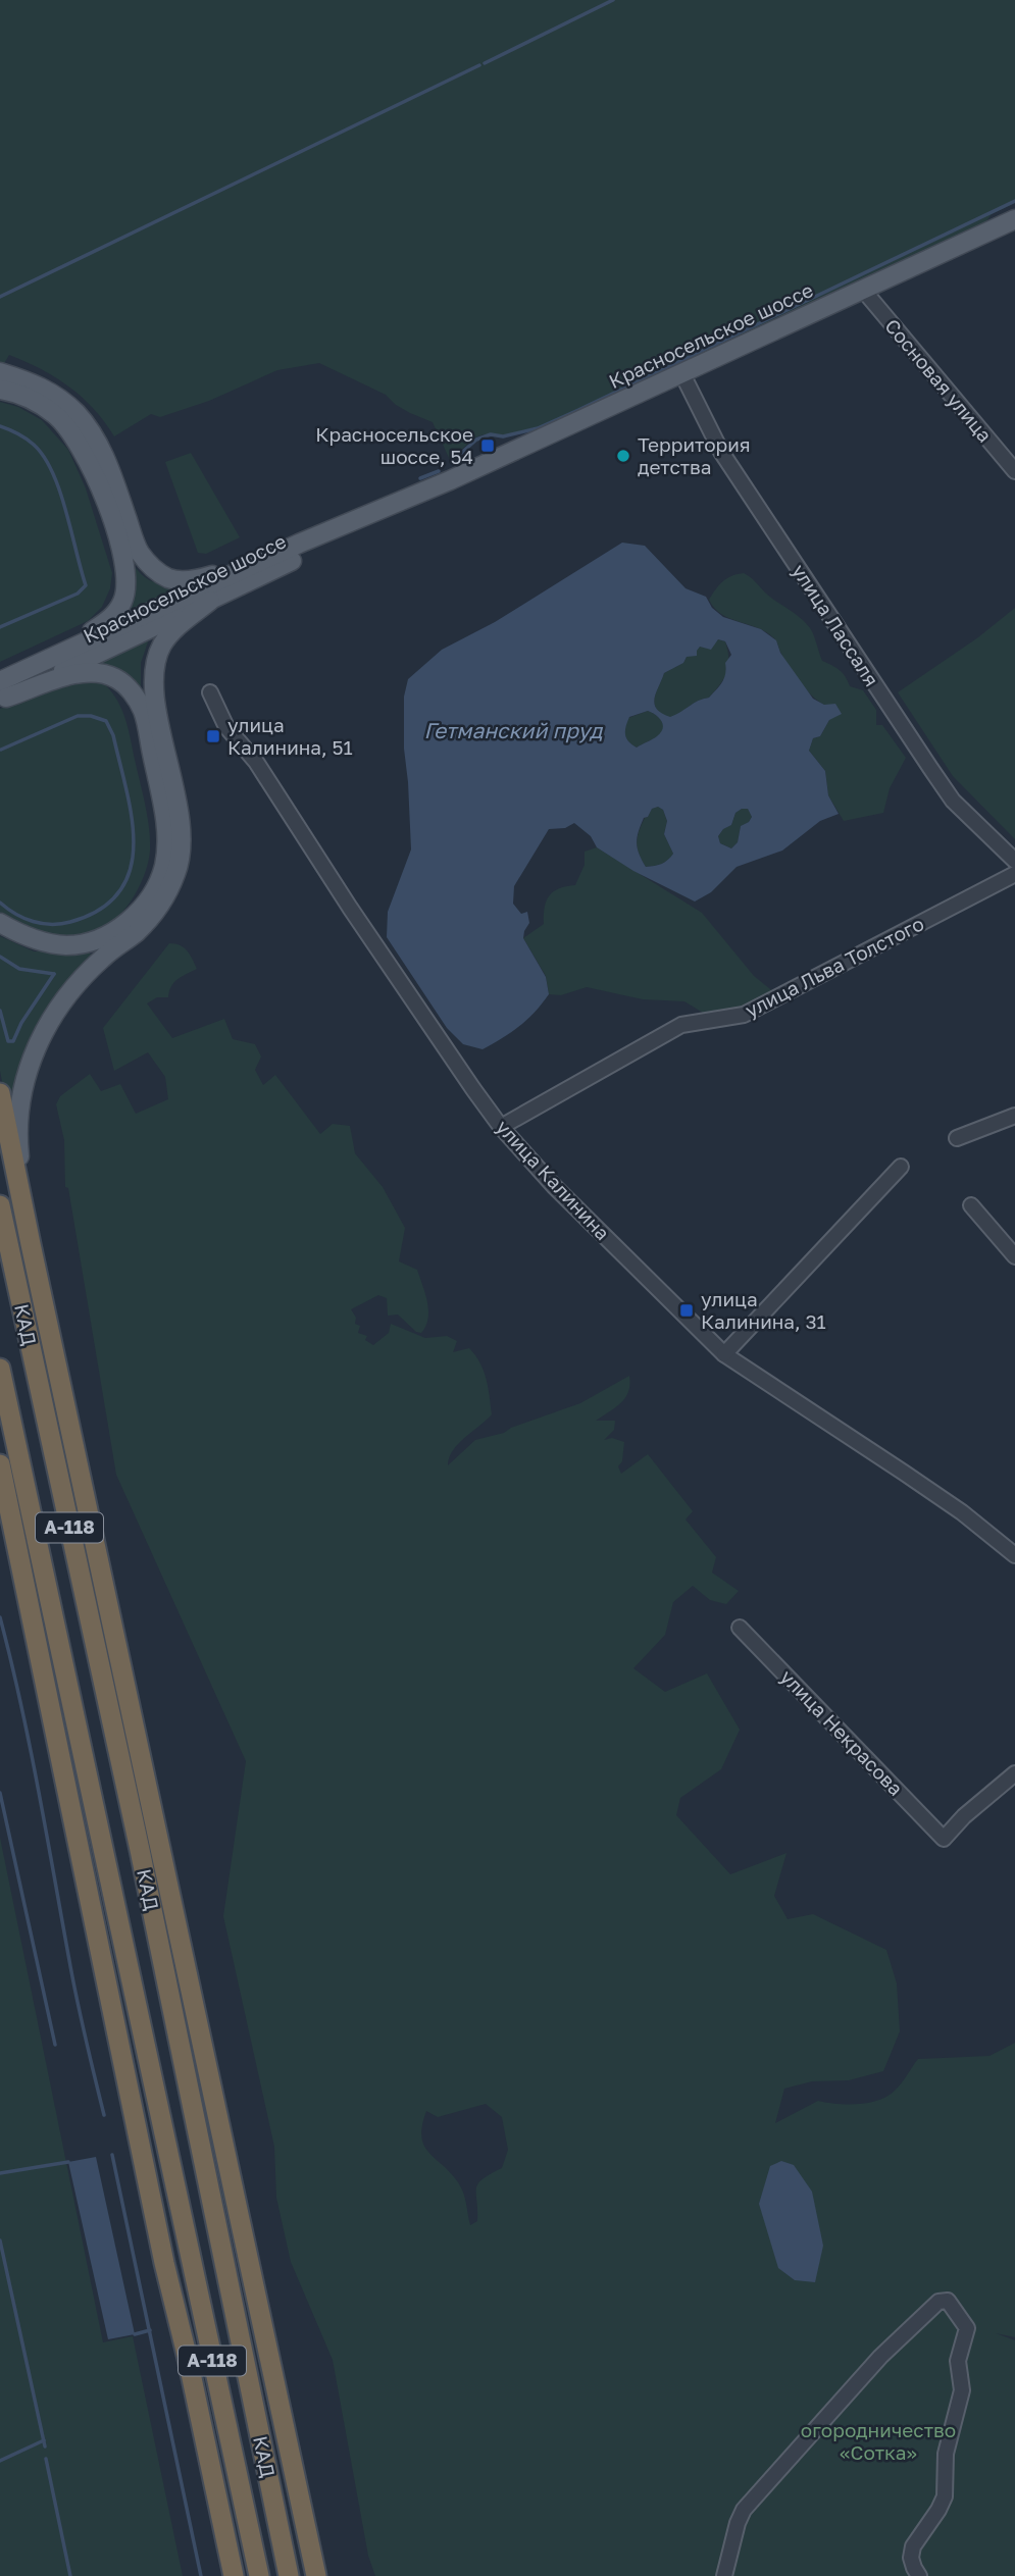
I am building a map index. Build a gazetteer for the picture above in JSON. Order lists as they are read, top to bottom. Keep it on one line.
{"streets":{"highway":["КАД","А-118"],"main road":["Красносельское шоссе"],"street":["Сосновая улица","улица Лассаля","улица Льва Толстого","улица Калинина","улица Некрасова"]},"crossings":[["Красносельское шоссе","Сосновая улица"],["Красносельское шоссе","улица Лассаля"],["улица Льва Толстого","улица Калинина"]],"water":["Гетманский пруд"],"parks":["огородничество «Сотка»"],"places":{"transit":["Красносельское шоссе, 54","улица Калинина, 51","улица Калинина, 31"],"other":["Территория детства"]}}
